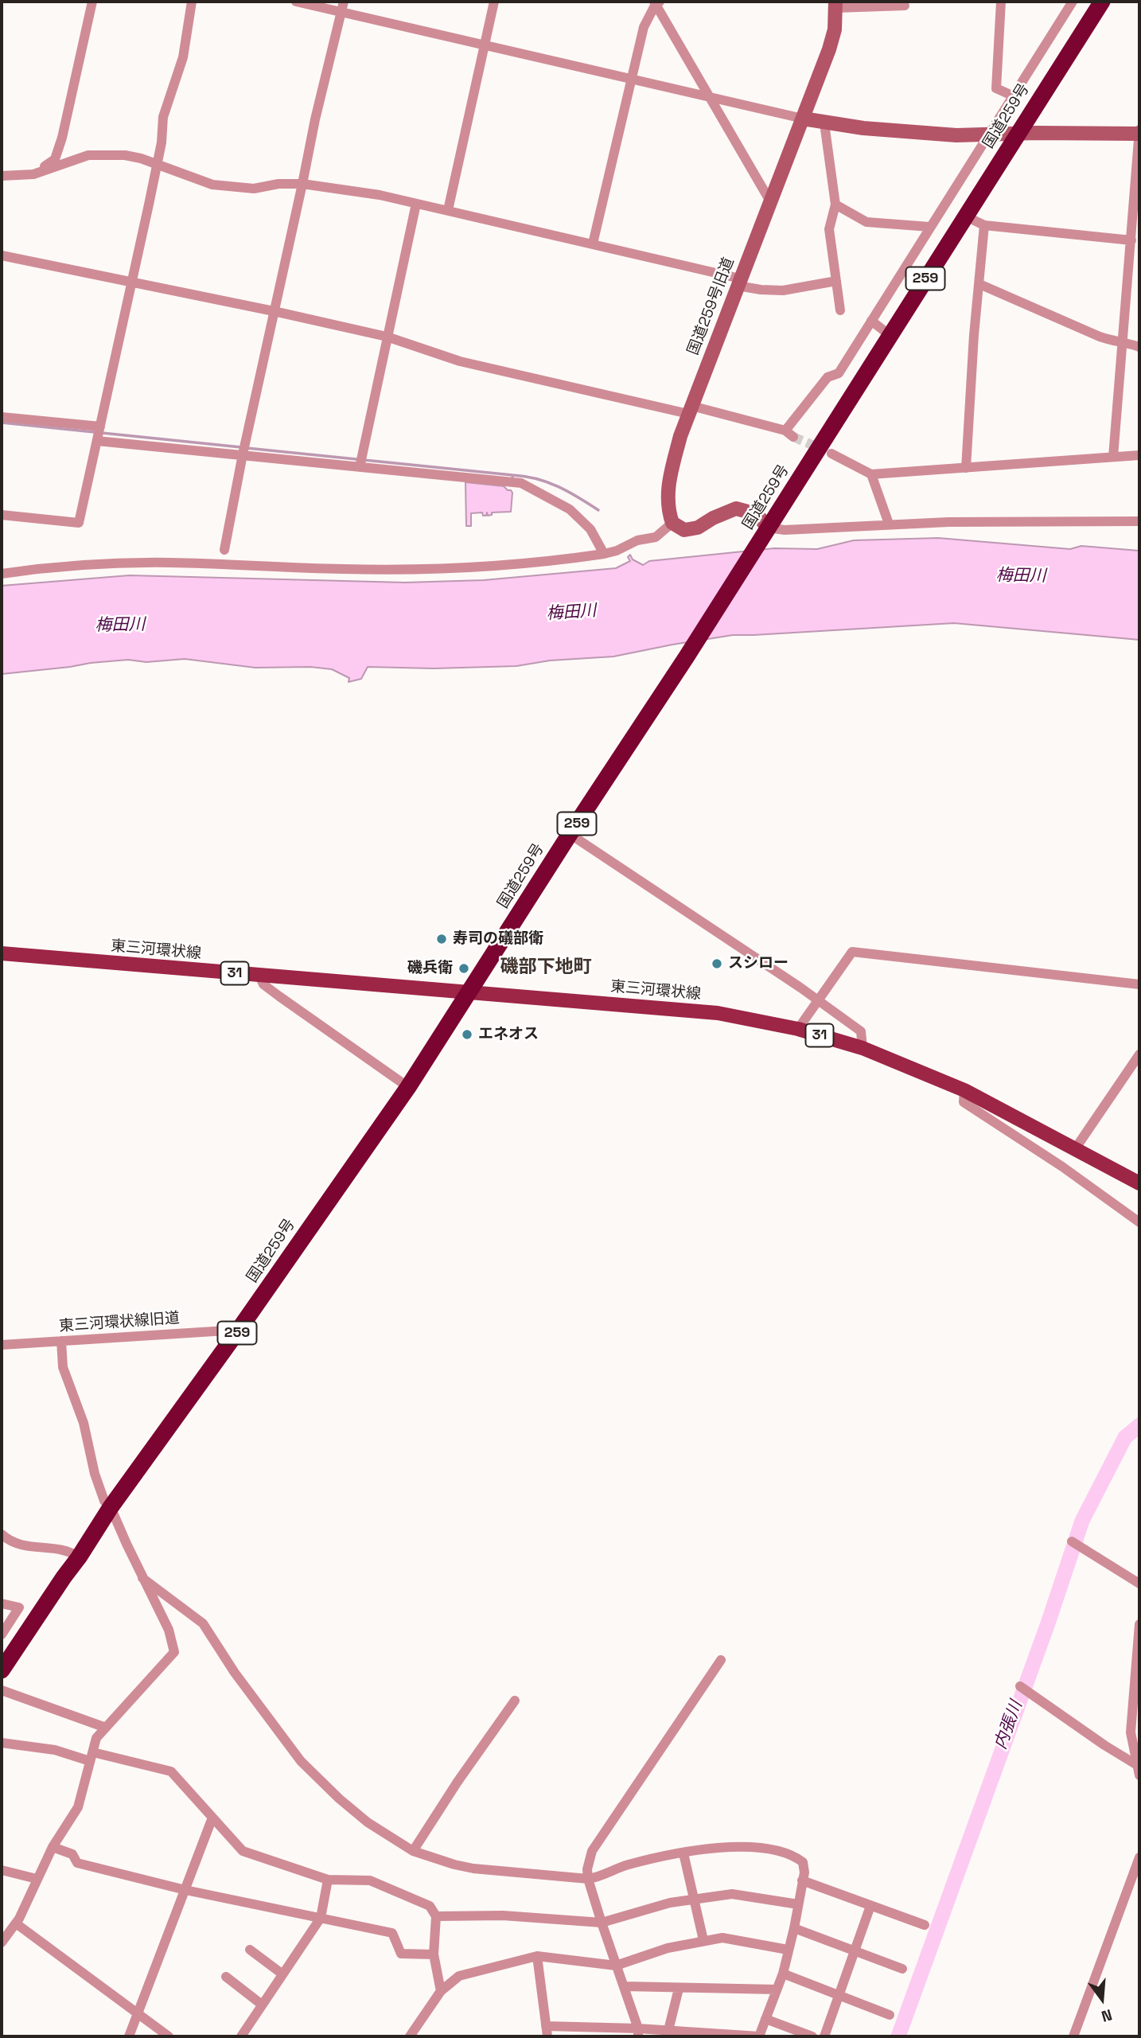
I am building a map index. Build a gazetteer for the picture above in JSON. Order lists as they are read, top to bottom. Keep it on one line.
{"streets":{"highway":["国道259号","259"],"main road":["東三河環状線","31"],"street":["国道259号旧道","東三河環状線旧道"]},"crossings":[["国道259号","東三河環状線"],["国道259号","東三河環状線旧道"]],"districts":["磯部下地町"],"water":["梅田川","内張川"],"places":["寿司の礒部衛","スシロー","磯兵衛","エネオス"],"north":"bottom"}
